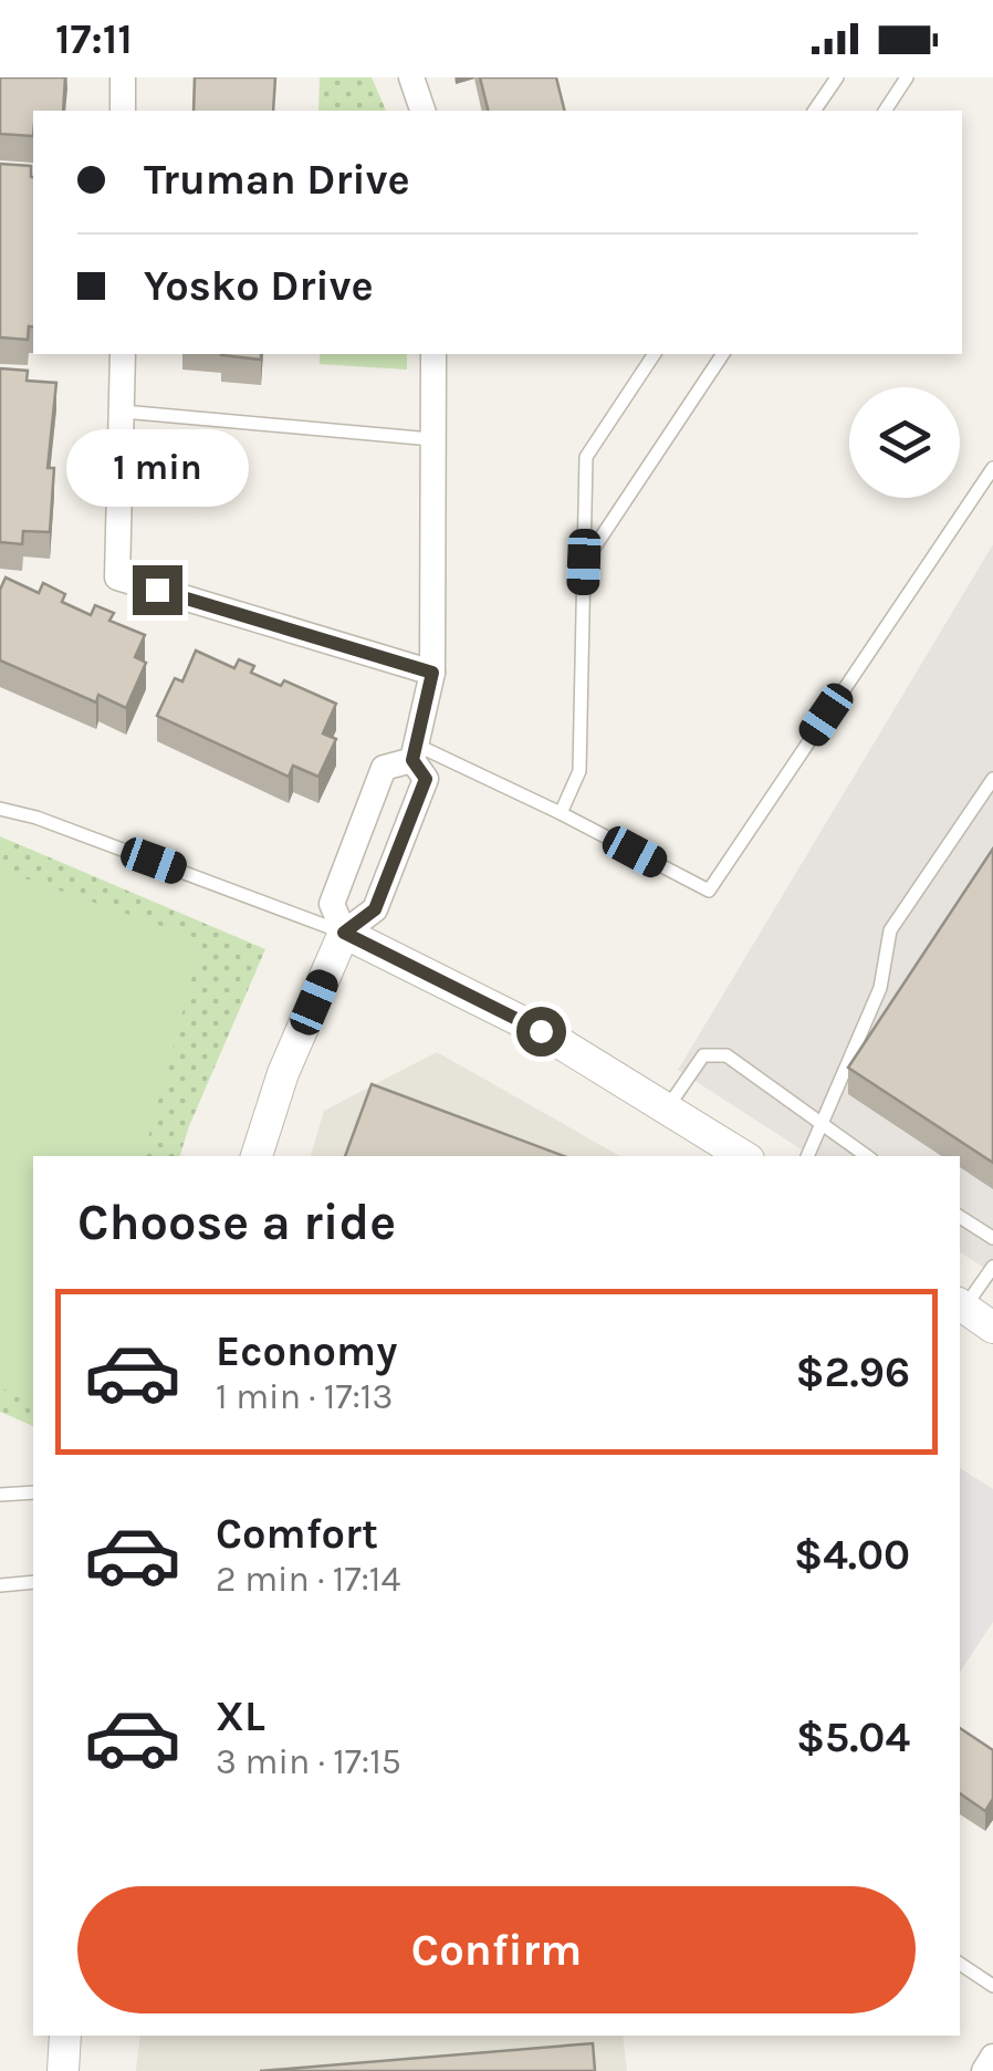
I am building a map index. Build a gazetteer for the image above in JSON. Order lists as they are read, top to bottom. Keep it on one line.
{"page":{"status":"17:11","banner":["Truman Drive","Yosko Drive"],"bubble":"1 min","heading":"Choose a ride","list":[{"name":"Economy","note":"1 min · 17:13","value":"$2.96"},{"name":"Comfort","note":"2 min · 17:14","value":"$4.00"},{"name":"XL","note":"3 min · 17:15","value":"$5.04"}],"buttons":"Confirm"}}
